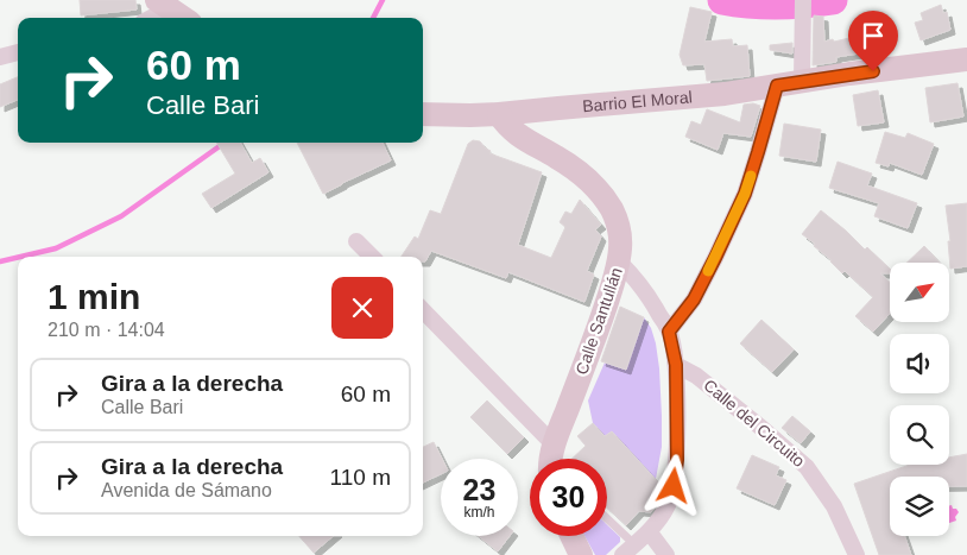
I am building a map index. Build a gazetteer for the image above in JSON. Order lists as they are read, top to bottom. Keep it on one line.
{"streets":{"street":["Barrio El Moral","Calle Santullán","Calle del Circuito"]},"crossings":[["Barrio El Moral","Calle Santullán"]],"north":"top right","page":{"turn":["60 m","Calle Bari"],"heading":["1 min","210 m · 14:04"],"list":[{"name":"Gira a la derecha","note":"Calle Bari","value":"60 m"},{"name":"Gira a la derecha","note":"Avenida de Sámano","value":"110 m"}],"speed":"23 km/h","limit":"30"}}
